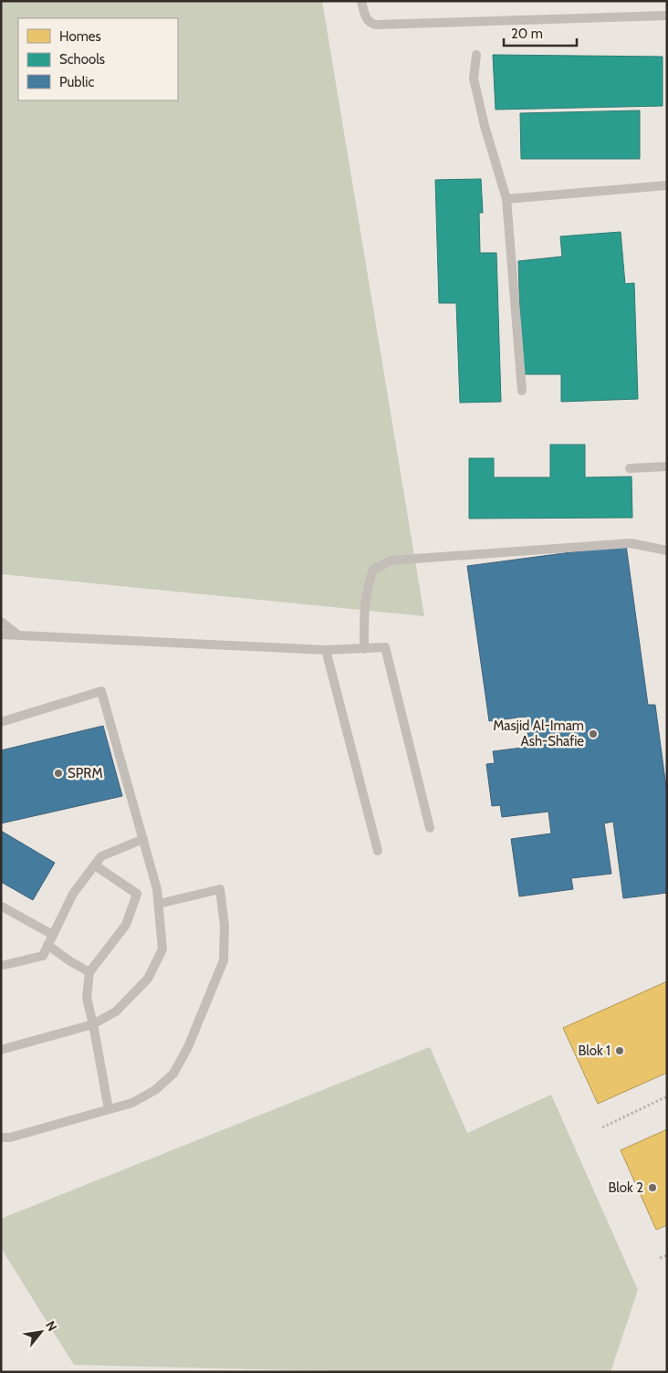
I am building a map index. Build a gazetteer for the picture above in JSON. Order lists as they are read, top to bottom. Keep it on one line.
{"places":["Masjid Al-Imam Ash-Shafie","SPRM","Blok 1","Blok 2"],"legend":["Homes","Schools","Public"],"scale_bar":"20 m","north":"top right"}
